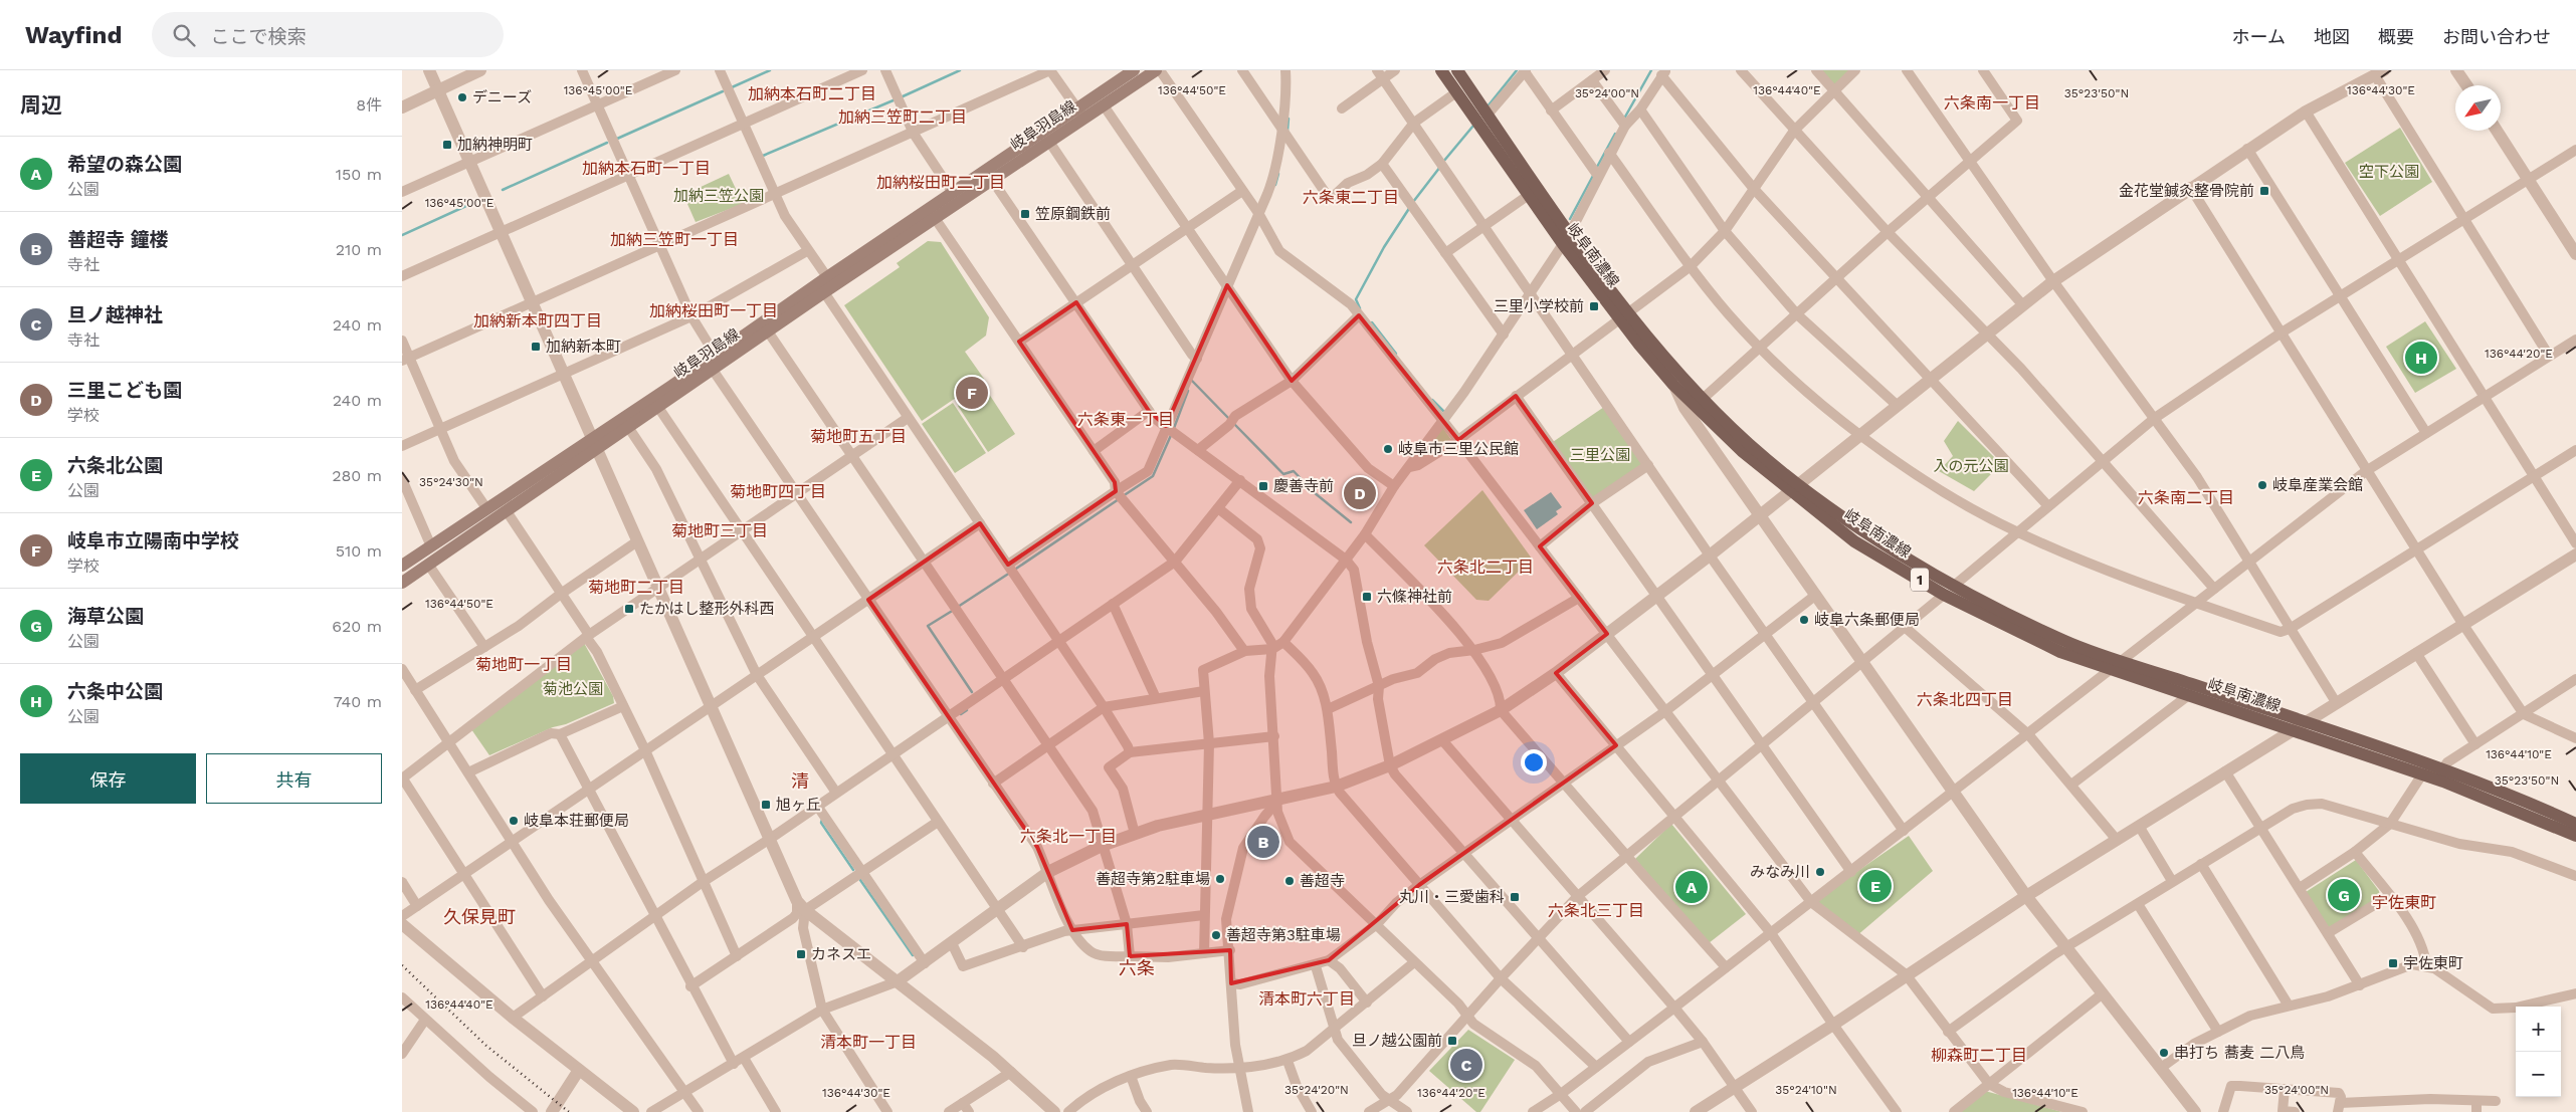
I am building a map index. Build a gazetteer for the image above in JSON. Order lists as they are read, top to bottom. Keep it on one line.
{"streets":{"main road":["岐阜羽島線","岐阜南濃線","1"]},"districts":["加納本石町二丁目","六条南一丁目","加納三笠町二丁目","加納本石町一丁目","加納桜田町二丁目","六条東二丁目","加納三笠町一丁目","加納桜田町一丁目","加納新本町四丁目","六条東一丁目","菊地町五丁目","菊地町四丁目","六条南二丁目","菊地町三丁目","六条北二丁目","菊地町二丁目","菊地町一丁目","六条北四丁目","清","六条北一丁目","宇佐東町","六条北三丁目","久保見町","六条","清本町六丁目","清本町一丁目","柳森町二丁目"],"parks":["空下公園","加納三笠公園","三里公園","入の元公園","菊池公園"],"places":{"other":["デニーズ","岐阜市三里公民館","岐阜産業会館","岐阜六条郵便局","岐阜本荘郵便局","みなみ川","善超寺第2駐車場","善超寺","善超寺第3駐車場","串打ち 蕎麦 二八鳥"],"transit":["加納神明町","金花堂鍼灸整骨院前","笠原鋼鉄前","三里小学校前","加納新本町","慶善寺前","六條神社前","たかはし整形外科西","旭ヶ丘","丸川・三愛歯科","カネスエ","宇佐東町","旦ノ越公園前"]},"north":"bottom left","page":{"header":"Wayfind","search":"ここで検索","nav":["ホーム","地図","概要","お問い合わせ"],"heading":["周辺","8件"],"list":[{"mark":"A","name":"希望の森公園","note":"公園","value":"150 m"},{"mark":"B","name":"善超寺 鐘楼","note":"寺社","value":"210 m"},{"mark":"C","name":"旦ノ越神社","note":"寺社","value":"240 m"},{"mark":"D","name":"三里こども園","note":"学校","value":"240 m"},{"mark":"E","name":"六条北公園","note":"公園","value":"280 m"},{"mark":"F","name":"岐阜市立陽南中学校","note":"学校","value":"510 m"},{"mark":"G","name":"海草公園","note":"公園","value":"620 m"},{"mark":"H","name":"六条中公園","note":"公園","value":"740 m"}],"pins":["H","F","D","B","E","A","G","C"],"buttons":["保存","共有"],"map_buttons":["+","−"]},"coordinates":["136°45'00\"E","136°44'50\"E","136°44'40\"E","136°44'30\"E","35°24'00\"N","35°23'50\"N","136°44'20\"E","35°24'30\"N","136°44'10\"E","35°24'20\"N","35°24'10\"N"]}
